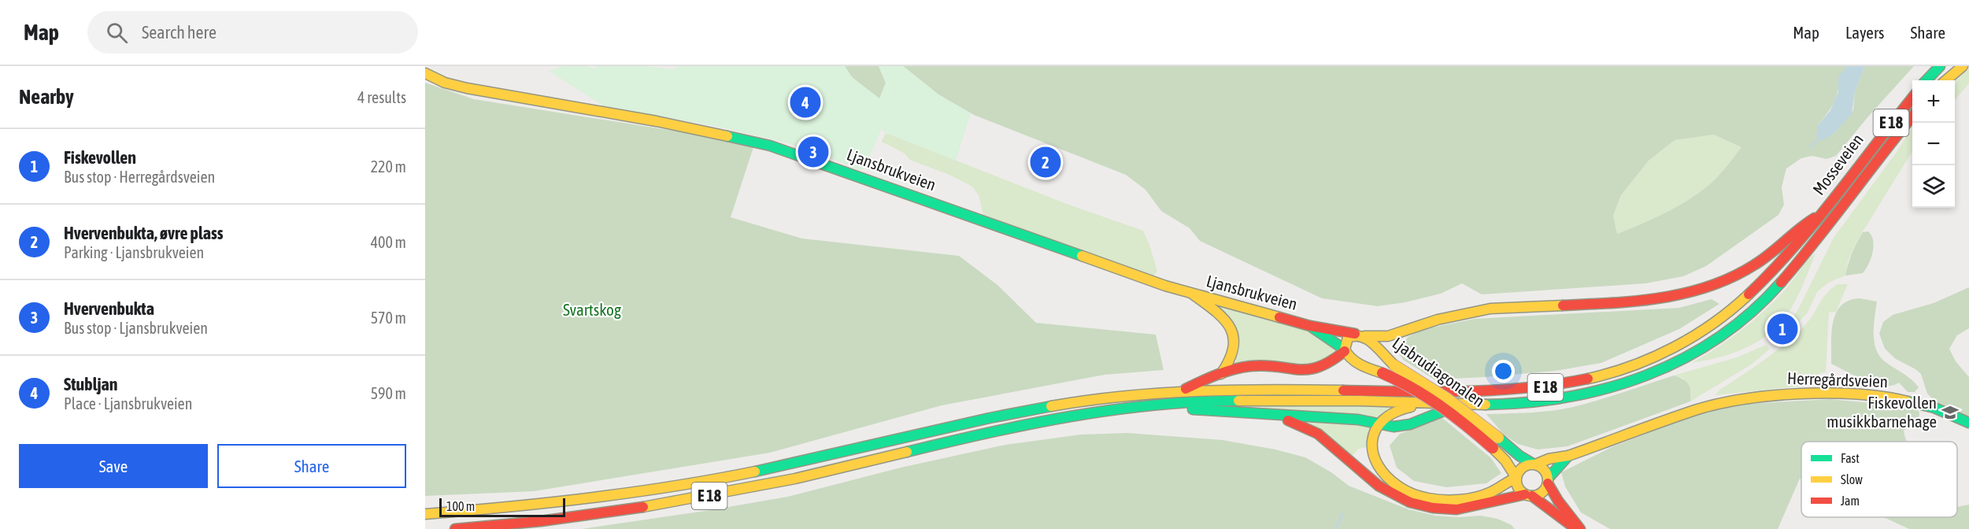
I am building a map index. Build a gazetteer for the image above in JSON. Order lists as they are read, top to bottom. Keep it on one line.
{"streets":{"main road":["E 18","Mosseveien","Ljansbrukveien","Ljabrudiagonalen","Herregårdsveien"]},"crossings":[["E 18","Mosseveien"],["E 18","Ljansbrukveien"],["E 18","Ljabrudiagonalen"],["E 18","Herregårdsveien"],["Ljansbrukveien","Ljabrudiagonalen"],["Ljabrudiagonalen","Herregårdsveien"]],"parks":["Svartskog"],"places":{"school or university":["Fiskevollen musikkbarnehage"]},"legend":["Fast","Slow","Jam"],"scale_bar":"100 m","page":{"header":"Map","search":"Search here","nav":["Map","Layers","Share"],"heading":["Nearby","4 results"],"map_buttons":["+","−"],"pins":["4","3","2","1"],"list":[{"mark":"1","name":"Fiskevollen","note":"Bus stop · Herregårdsveien","value":"220 m"},{"mark":"2","name":"Hvervenbukta, øvre plass","note":"Parking · Ljansbrukveien","value":"400 m"},{"mark":"3","name":"Hvervenbukta","note":"Bus stop · Ljansbrukveien","value":"570 m"},{"mark":"4","name":"Stubljan","note":"Place · Ljansbrukveien","value":"590 m"}],"buttons":["Save","Share"],"scale":"100 m"}}
